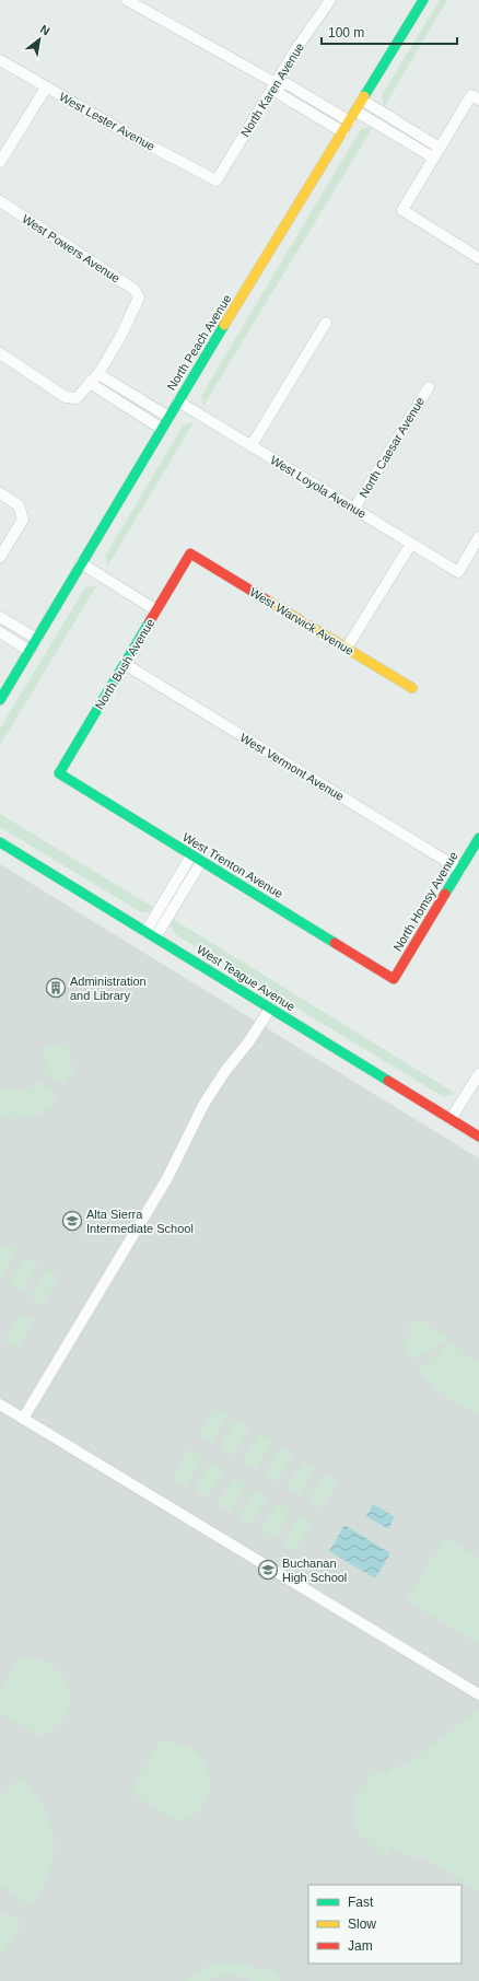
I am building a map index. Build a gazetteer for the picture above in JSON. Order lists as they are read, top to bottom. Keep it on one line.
{"streets":{"street":["North Karen Avenue","West Lester Avenue","West Powers Avenue","North Peach Avenue","North Caesar Avenue","West Loyola Avenue","West Warwick Avenue","North Bush Avenue","West Vermont Avenue","West Trenton Avenue","North Homsy Avenue","West Teague Avenue"]},"crossings":[["North Karen Avenue","West Lester Avenue"],["North Peach Avenue","West Loyola Avenue"],["North Caesar Avenue","West Loyola Avenue"],["West Warwick Avenue","North Bush Avenue"],["North Bush Avenue","West Vermont Avenue"],["North Bush Avenue","West Trenton Avenue"],["West Vermont Avenue","North Homsy Avenue"],["West Trenton Avenue","North Homsy Avenue"]],"places":{"building":["Administration and Library"],"school or university":["Alta Sierra Intermediate School","Buchanan High School"]},"legend":["Fast","Slow","Jam"],"scale_bar":"100 m","north":"top right"}
